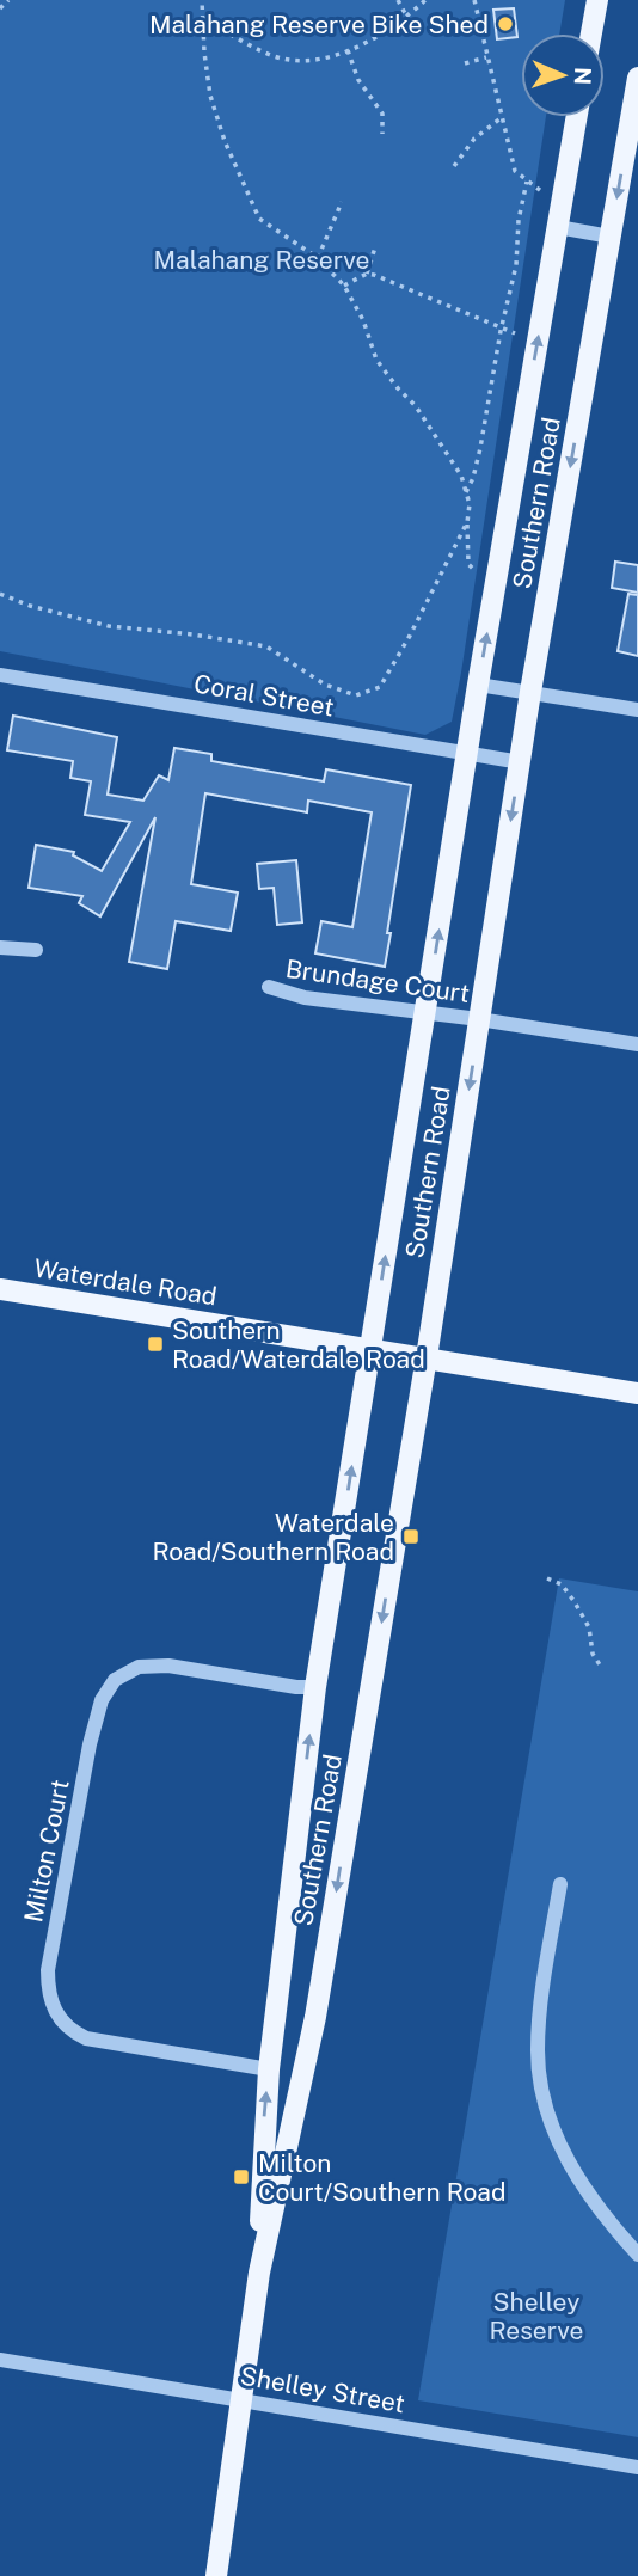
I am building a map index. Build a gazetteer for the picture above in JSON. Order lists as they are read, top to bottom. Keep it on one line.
{"streets":{"main road":["Southern Road","Waterdale Road"],"street":["Coral Street","Brundage Court","Milton Court","Shelley Street"]},"crossings":[["Southern Road","Coral Street"],["Southern Road","Brundage Court"],["Southern Road","Waterdale Road"],["Southern Road","Milton Court"],["Southern Road","Shelley Street"]],"parks":["Malahang Reserve","Shelley Reserve"],"places":{"other":["Malahang Reserve Bike Shed"],"transit":["Southern Road/Waterdale Road","Waterdale Road/Southern Road","Milton Court/Southern Road"]},"north":"right"}
